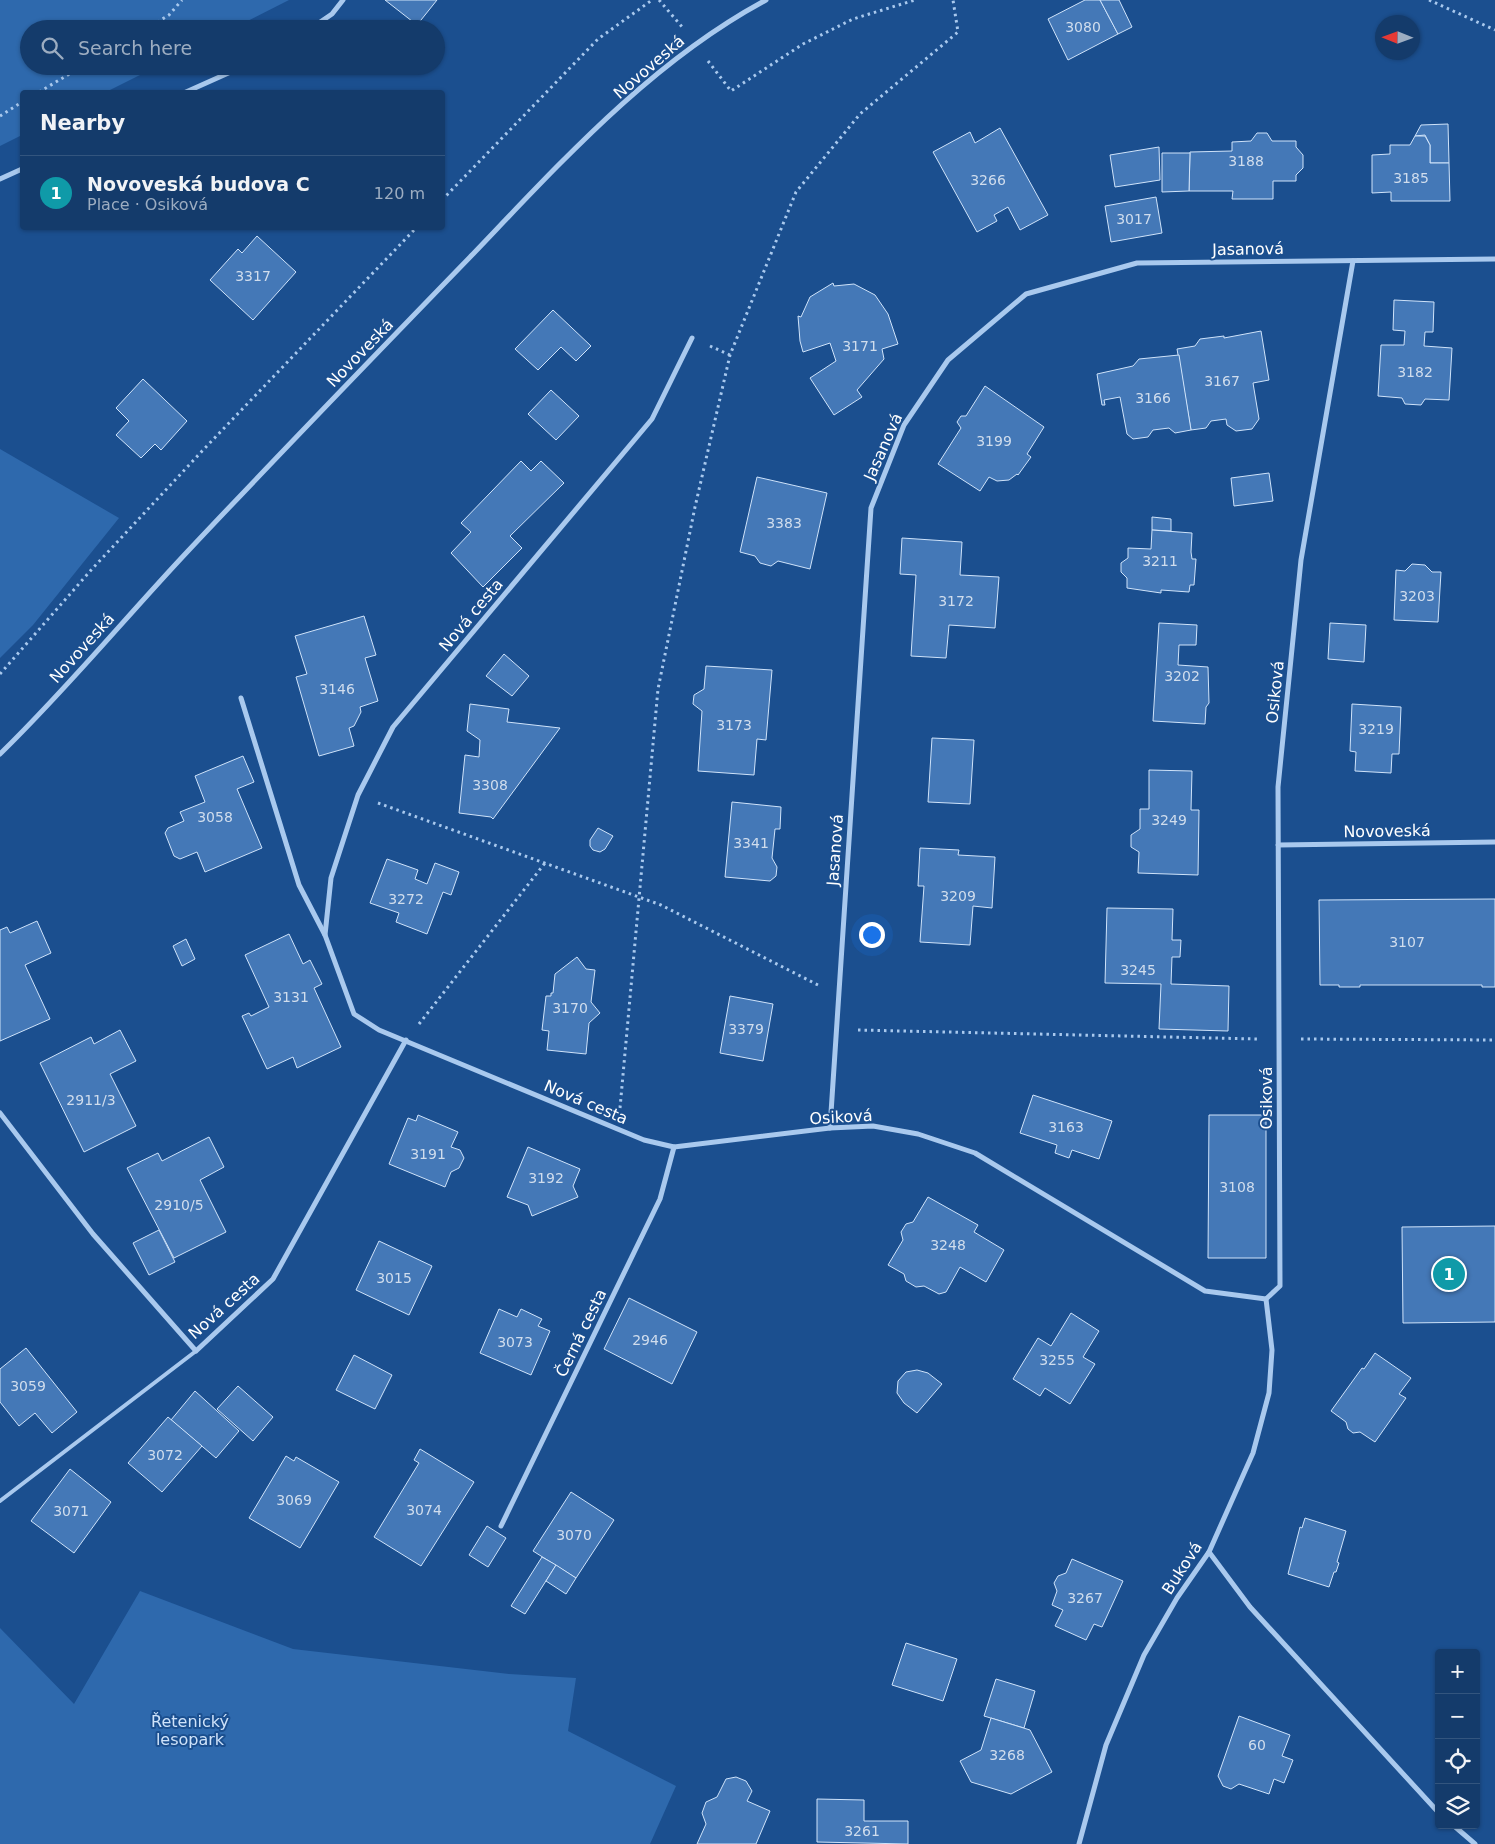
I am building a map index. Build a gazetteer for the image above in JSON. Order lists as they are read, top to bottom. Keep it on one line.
{"streets":{"street":["Novoveská","Jasanová","Nová cesta","Osiková","Černá cesta","Buková"]},"crossings":[["Novoveská","Osiková"],["Jasanová","Osiková"],["Nová cesta","Osiková"],["Nová cesta","Černá cesta"],["Osiková","Černá cesta"],["Osiková","Buková"]],"parks":["Řetenický lesopark"],"house_numbers":["3080","3188","3185","3266","3017","3317","3171","3182","3167","3166","3199","3383","3211","3203","3172","3202","3146","3173","3219","3308","3058","3249","3341","3209","3272","3107","3245","3131","3170","3379","2911/3","3163","3191","3192","3108","2910/5","3248","3015","2946","3073","3255","3059","3072","3069","3074","3071","3070","3267","60","3268","3261"],"north":"left","page":{"search":"Search here","heading":"Nearby","list":[{"mark":"1","name":"Novoveská budova C","note":"Place · Osiková","value":"120 m"}],"pins":"1","map_buttons":["+","−"]}}
